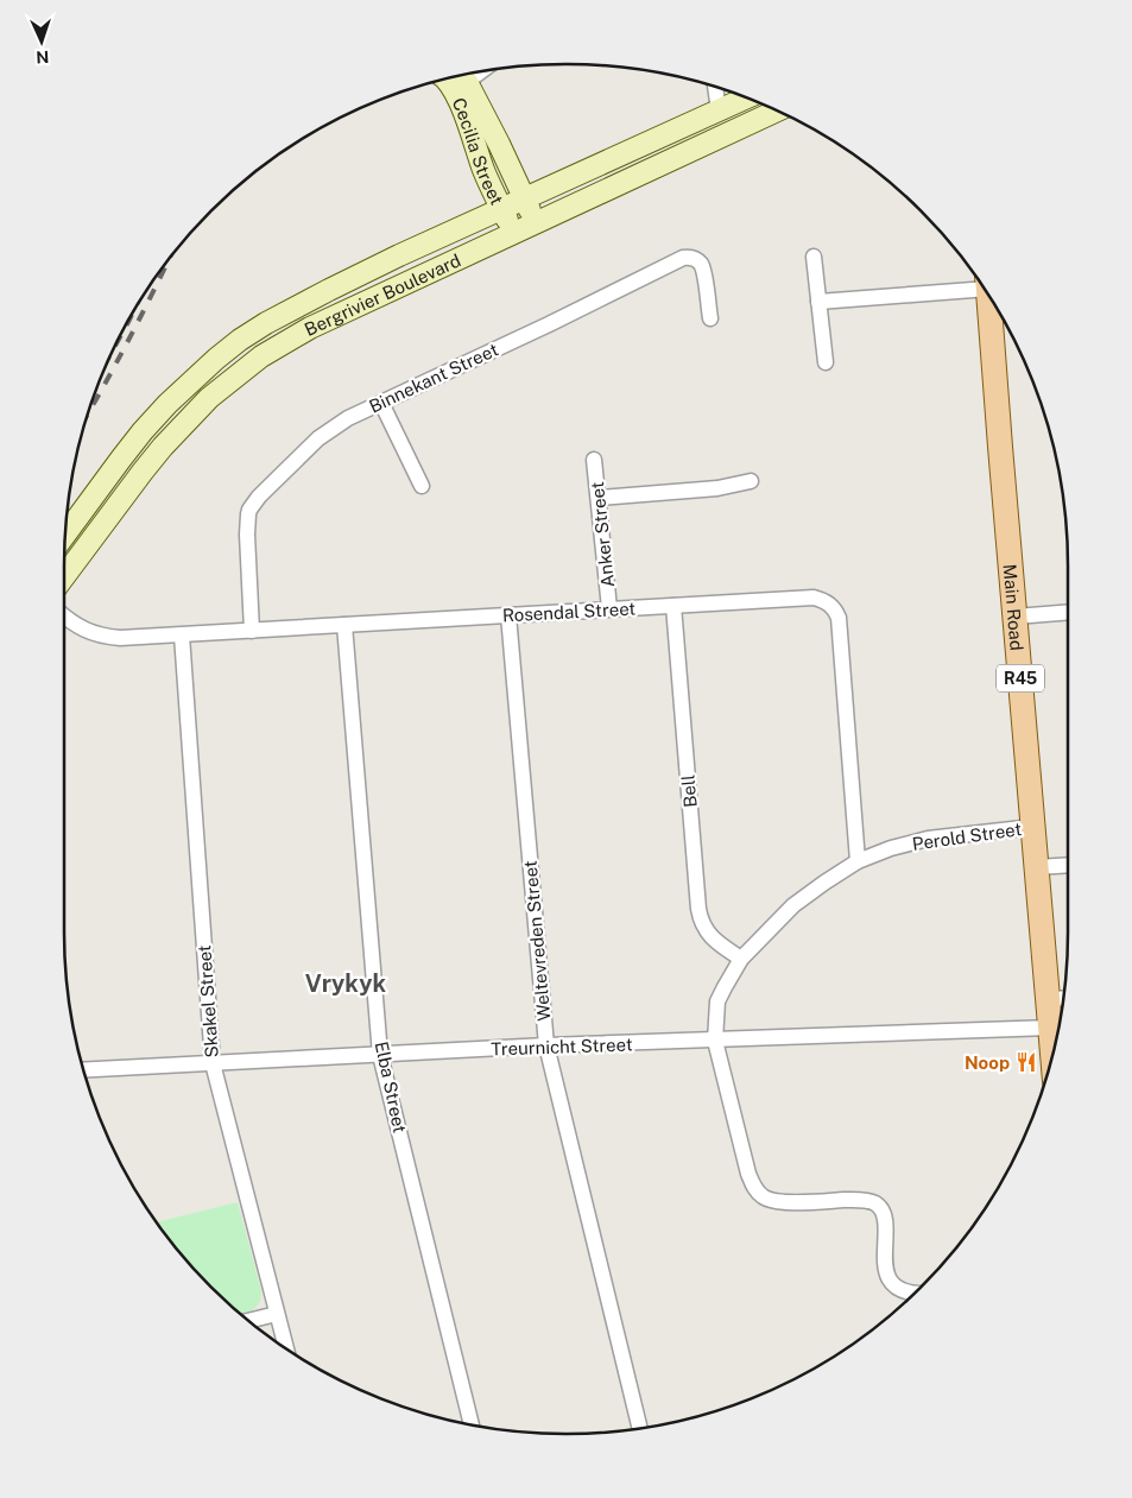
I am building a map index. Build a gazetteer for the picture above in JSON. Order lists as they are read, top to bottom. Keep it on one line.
{"streets":{"main road":["Main Road","R45"],"street":["Cecilia Street","Bergrivier Boulevard","Binnekant Street","Anker Street","Rosendal Street","Bell","Perold Street","Weltevreden Street","Skakel Street","Treurnicht Street","Elba Street"]},"crossings":[["Cecilia Street","Bergrivier Boulevard"],["Binnekant Street","Rosendal Street"],["Anker Street","Rosendal Street"],["Main Road","Perold Street"],["Main Road","Treurnicht Street"],["Rosendal Street","Bell"],["Rosendal Street","Perold Street"],["Rosendal Street","Weltevreden Street"],["Rosendal Street","Skakel Street"],["Rosendal Street","Elba Street"],["Bell","Perold Street"],["Perold Street","Treurnicht Street"],["Weltevreden Street","Treurnicht Street"],["Skakel Street","Treurnicht Street"],["Treurnicht Street","Elba Street"]],"districts":["Vrykyk"],"places":{"restaurant":["Noop"]},"north":"bottom"}
